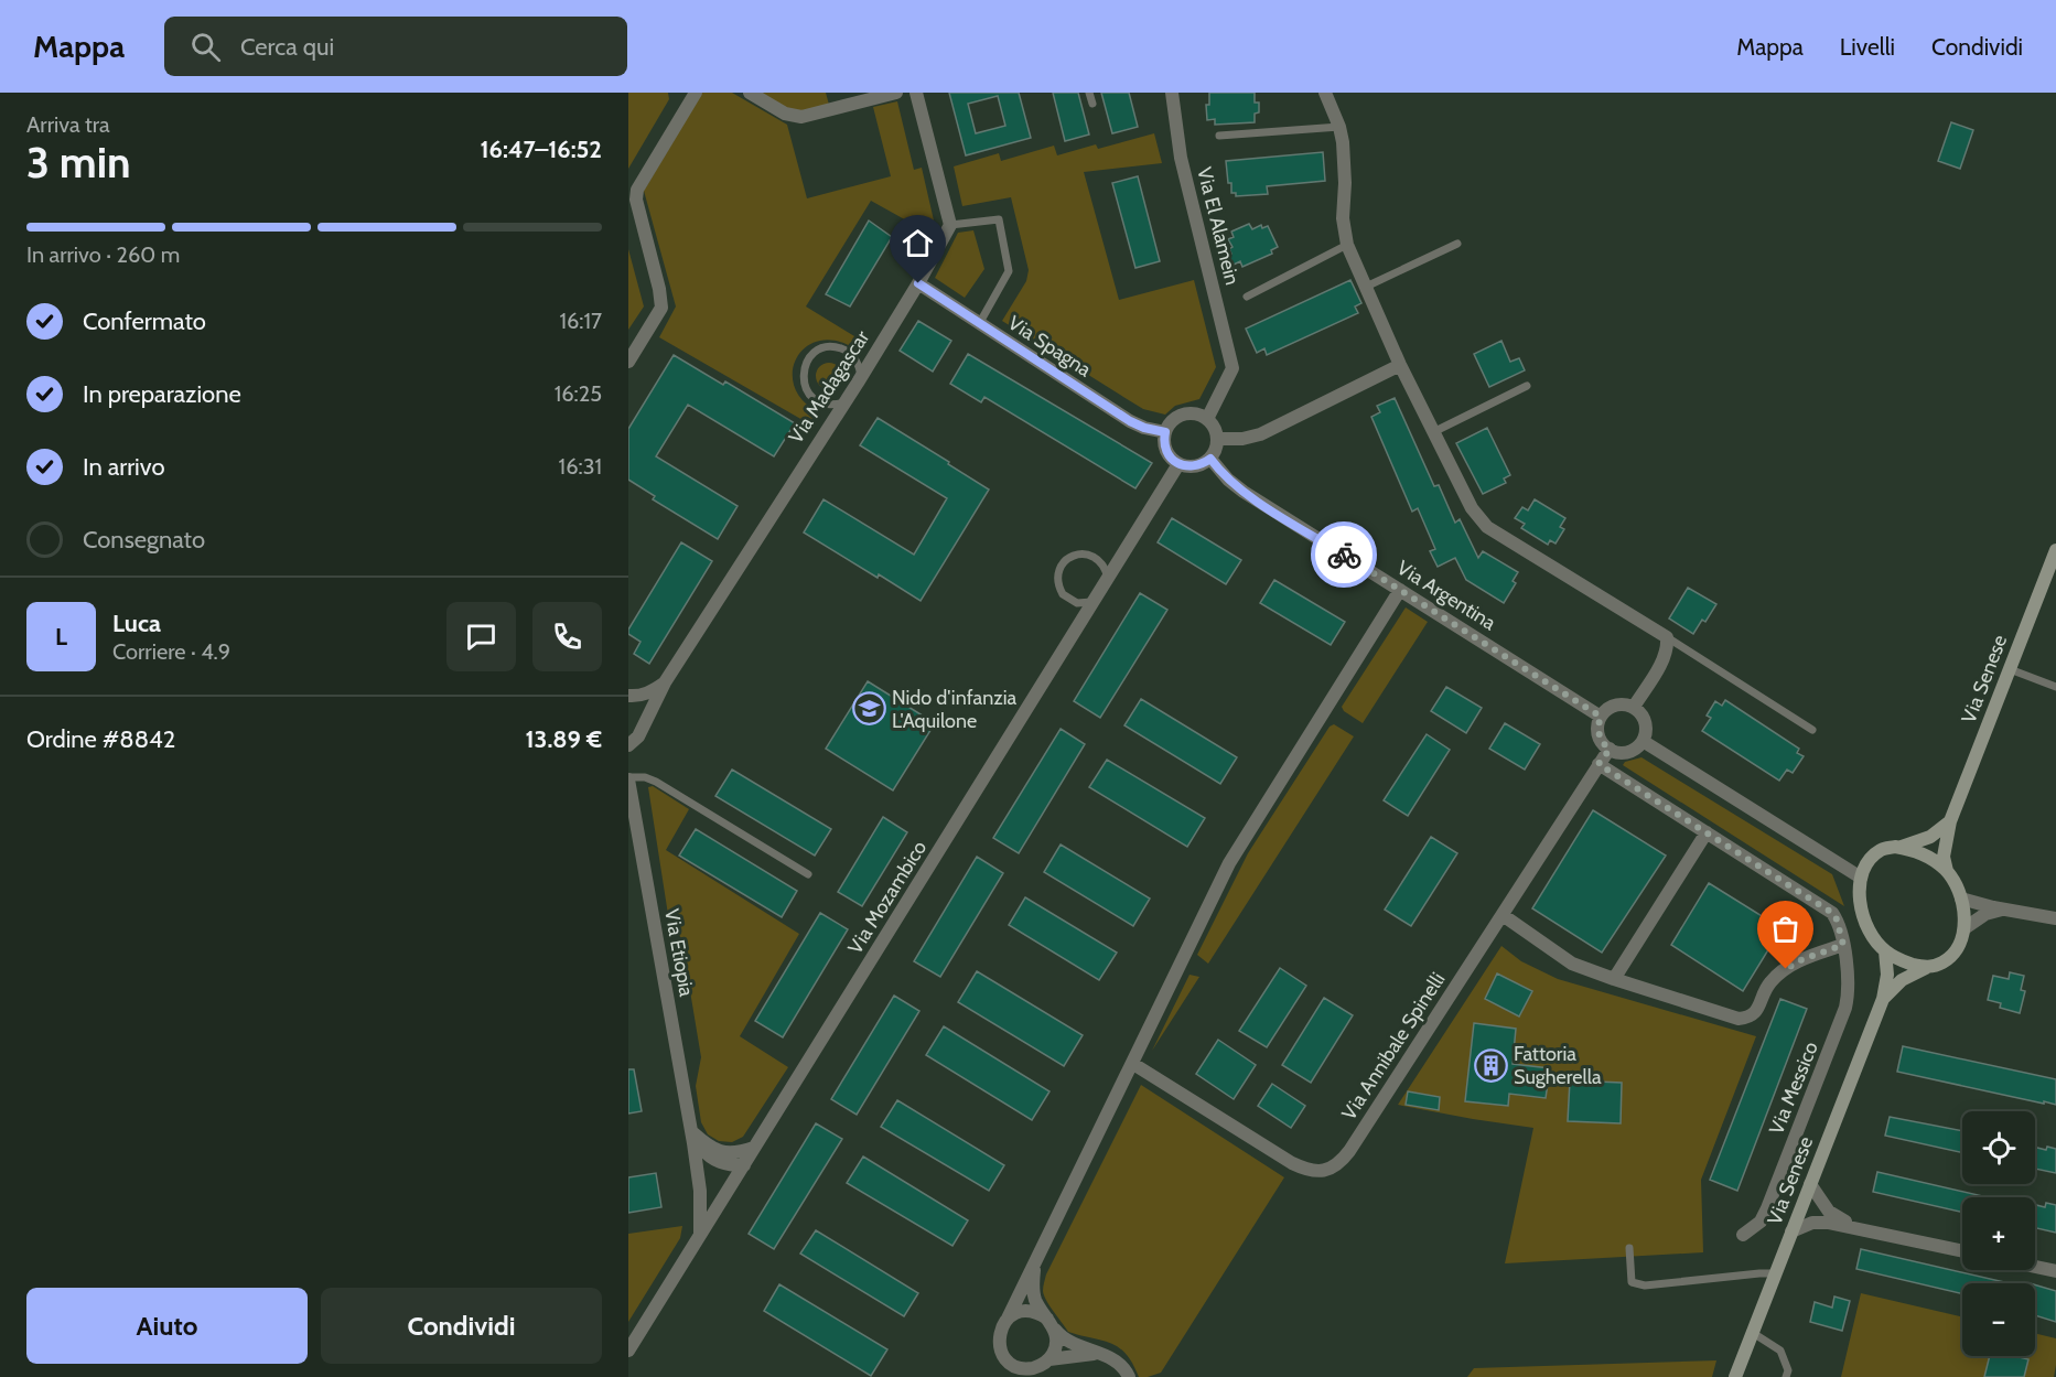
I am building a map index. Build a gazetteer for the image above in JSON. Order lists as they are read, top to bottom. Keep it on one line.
{"streets":{"main road":["Via Senese"],"street":["Via El Alamein","Via Spagna","Via Madagascar","Via Argentina","Via Mozambico","Via Etiopia","Via Annibale Spinelli","Via Messico"]},"crossings":[["Via El Alamein","Via Spagna"],["Via El Alamein","Via Argentina"],["Via El Alamein","Via Mozambico"],["Via Spagna","Via Madagascar"],["Via Spagna","Via Argentina"],["Via Spagna","Via Mozambico"],["Via Argentina","Via Mozambico"],["Via Argentina","Via Annibale Spinelli"],["Via Mozambico","Via Etiopia"],["Via Annibale Spinelli","Via Messico"]],"places":{"school or university":["Nido d'infanzia L'Aquilone"],"building":["Fattoria Sugherella"]},"page":{"header":"Mappa","search":"Cerca qui","nav":["Mappa","Livelli","Condividi"],"heading":["3 min","Arriva tra","16:47–16:52"],"panel":["Luca","Corriere · 4.9","Ordine #8842","13.89 €"],"bar":"In arrivo · 260 m","list":[["Confermato","16:17"],["In preparazione","16:25"],["In arrivo","16:31"],"Consegnato"],"round":"L","map_buttons":["+","−"],"buttons":["Aiuto","Condividi"]}}
